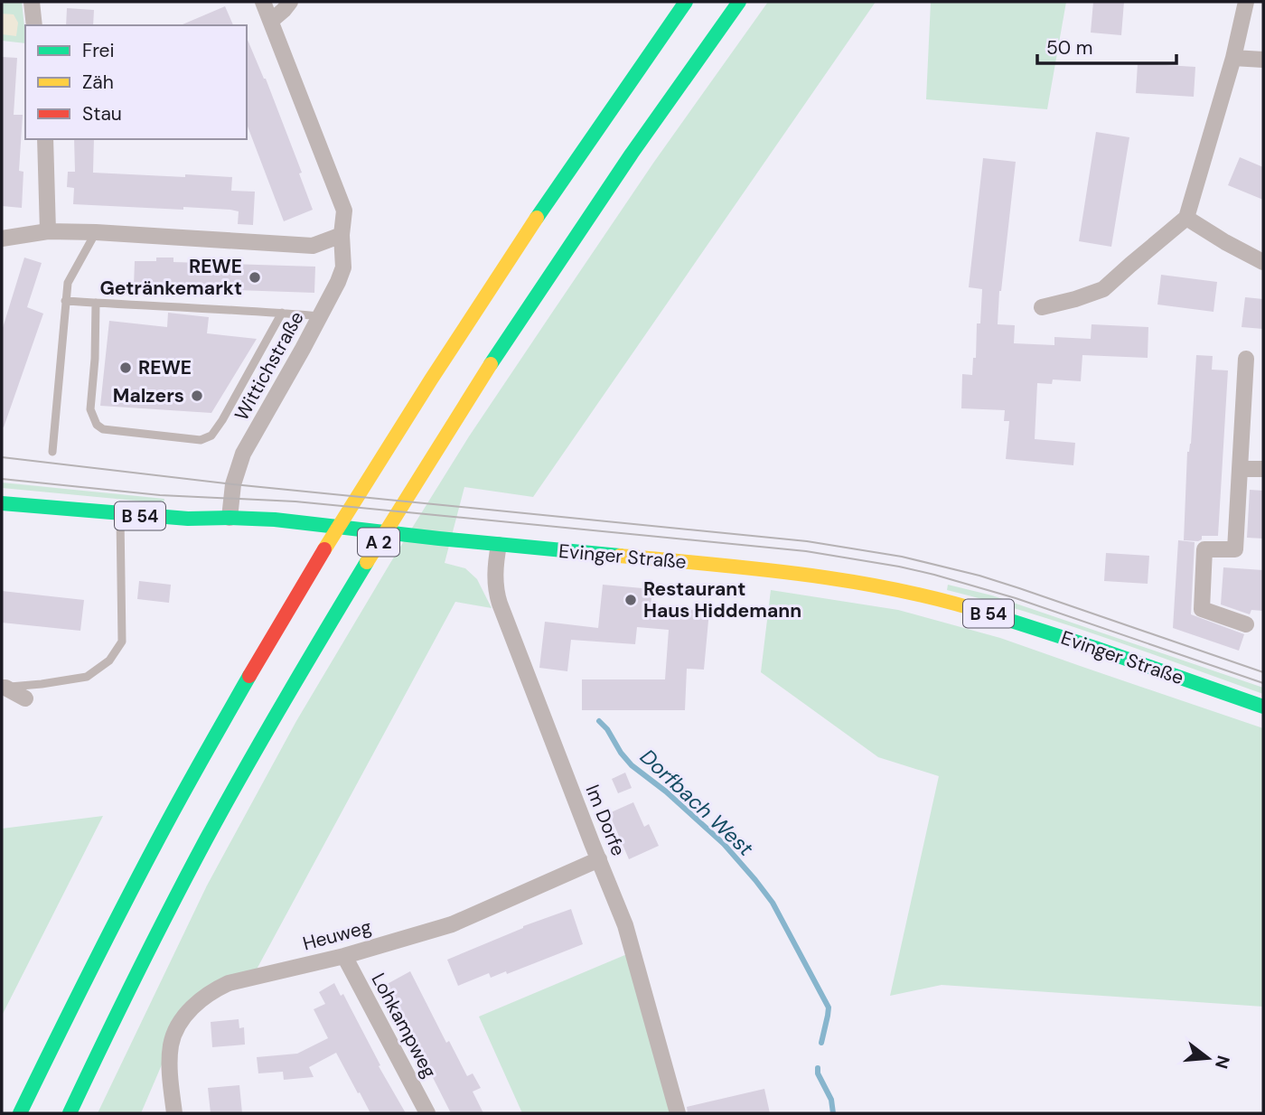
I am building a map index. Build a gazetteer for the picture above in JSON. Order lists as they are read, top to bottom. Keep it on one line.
{"streets":{"main road":["B 54","A 2","Evinger Straße"],"street":["Wittichstraße","Im Dorfe","Heuweg","Lohkampweg"]},"crossings":[["Wittichstraße","Evinger Straße"],["Evinger Straße","Im Dorfe"],["Im Dorfe","Heuweg"],["Heuweg","Lohkampweg"]],"water":["Dorfbach West"],"places":["REWE Getränkemarkt","REWE","Malzers","Restaurant Haus Hiddemann"],"legend":["Frei","Zäh","Stau"],"scale_bar":"50 m","north":"right"}
